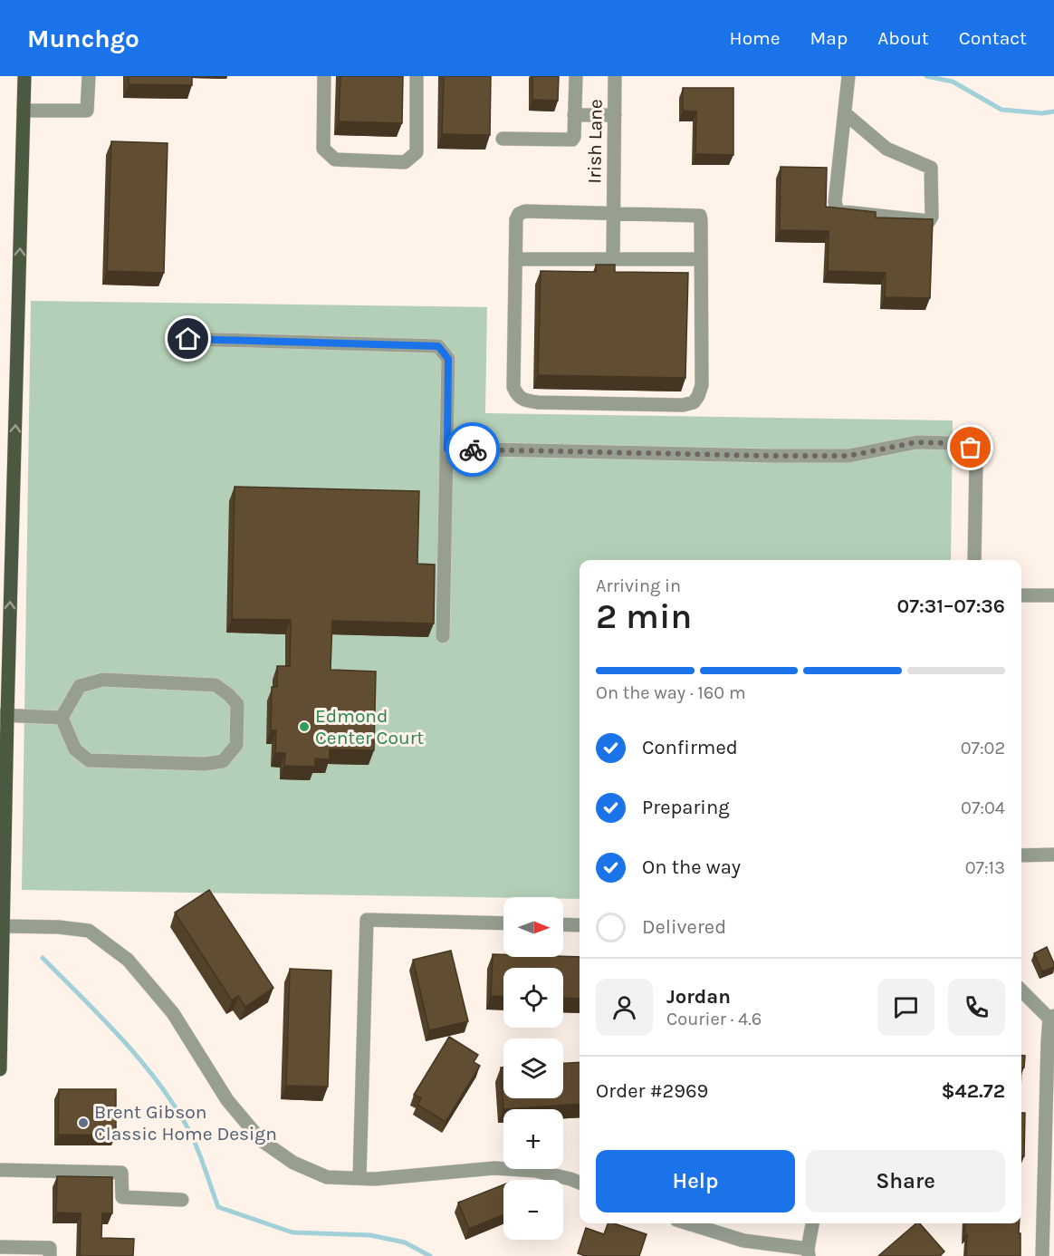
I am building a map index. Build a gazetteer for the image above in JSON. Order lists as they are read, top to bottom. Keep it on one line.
{"streets":{"street":["Irish Lane"]},"places":["Edmond Center Court","Brent Gibson Classic Home Design"],"north":"right","page":{"header":"Munchgo","nav":["Home","Map","About","Contact"],"heading":["2 min","Arriving in","07:31–07:36"],"panel":["Jordan","Courier · 4.6","Order #2969","$42.72"],"bar":"On the way · 160 m","list":[["Confirmed","07:02"],["Preparing","07:04"],["On the way","07:13"],"Delivered"],"map_buttons":["+","−"],"buttons":["Help","Share"]}}
